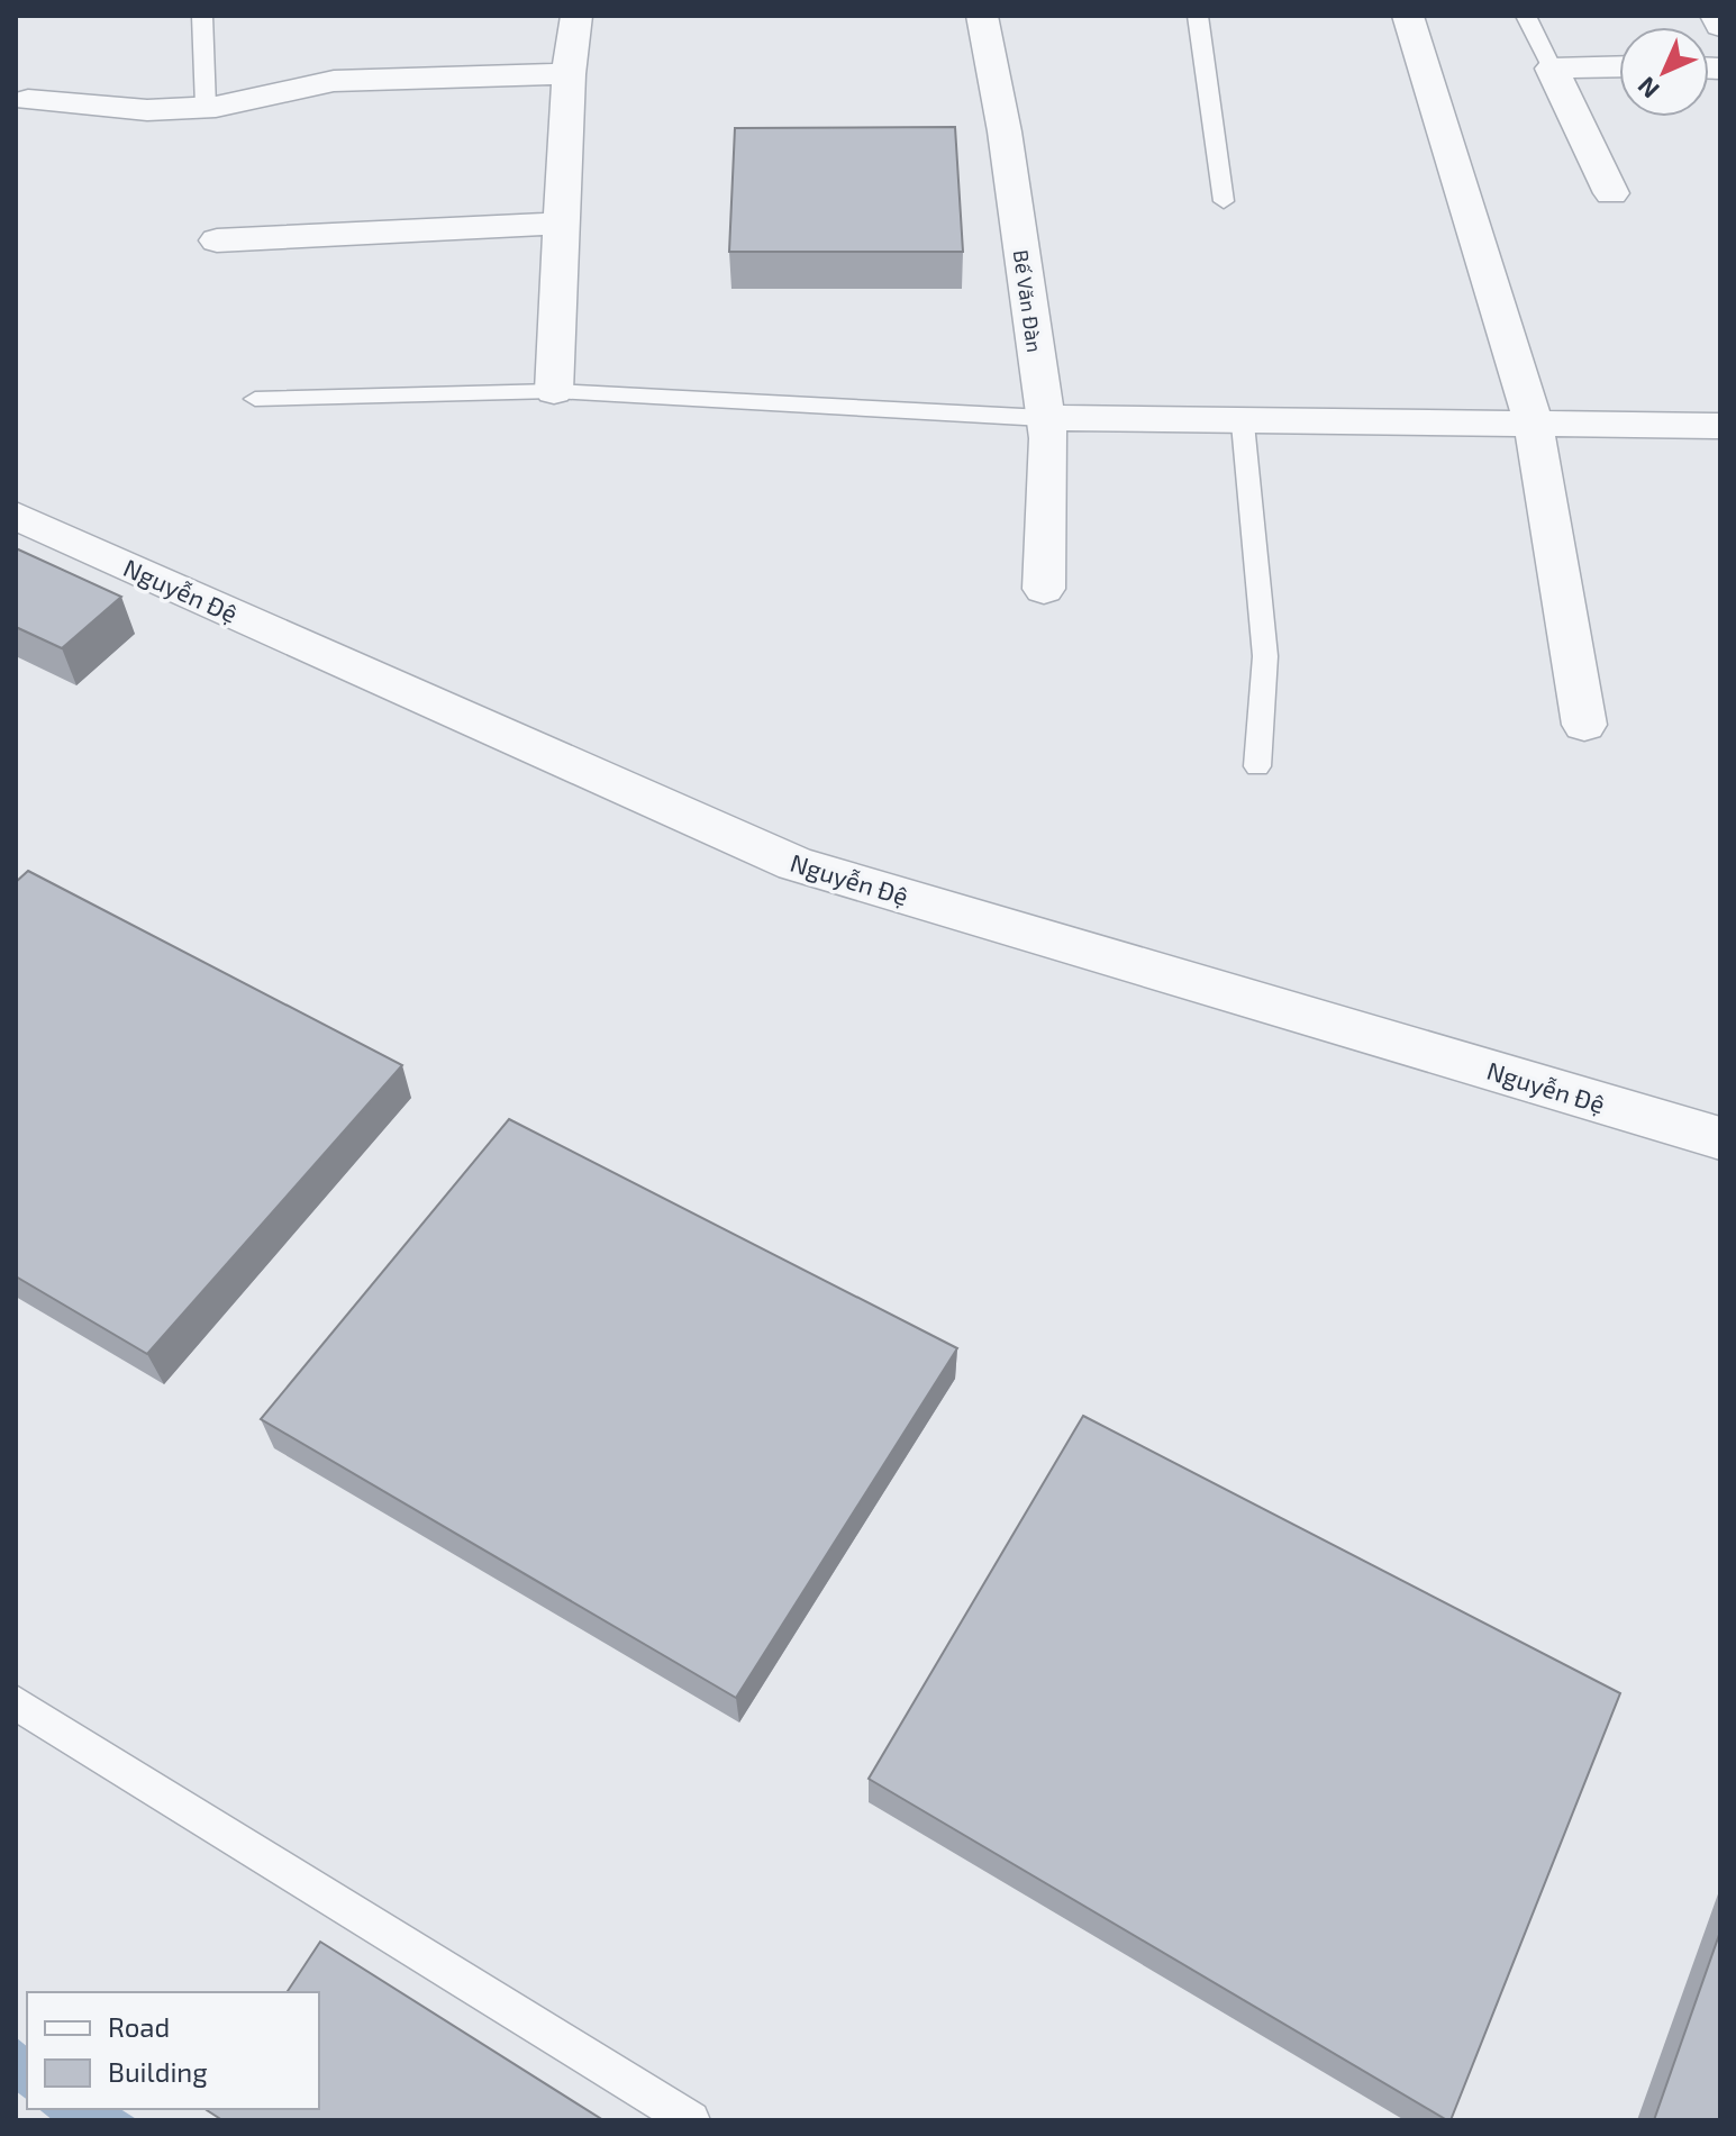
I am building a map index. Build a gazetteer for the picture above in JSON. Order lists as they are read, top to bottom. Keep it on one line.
{"streets":{"street":["Bế Văn Đàn","Nguyễn Đệ"]},"legend":["Road","Building"],"north":"bottom left"}
